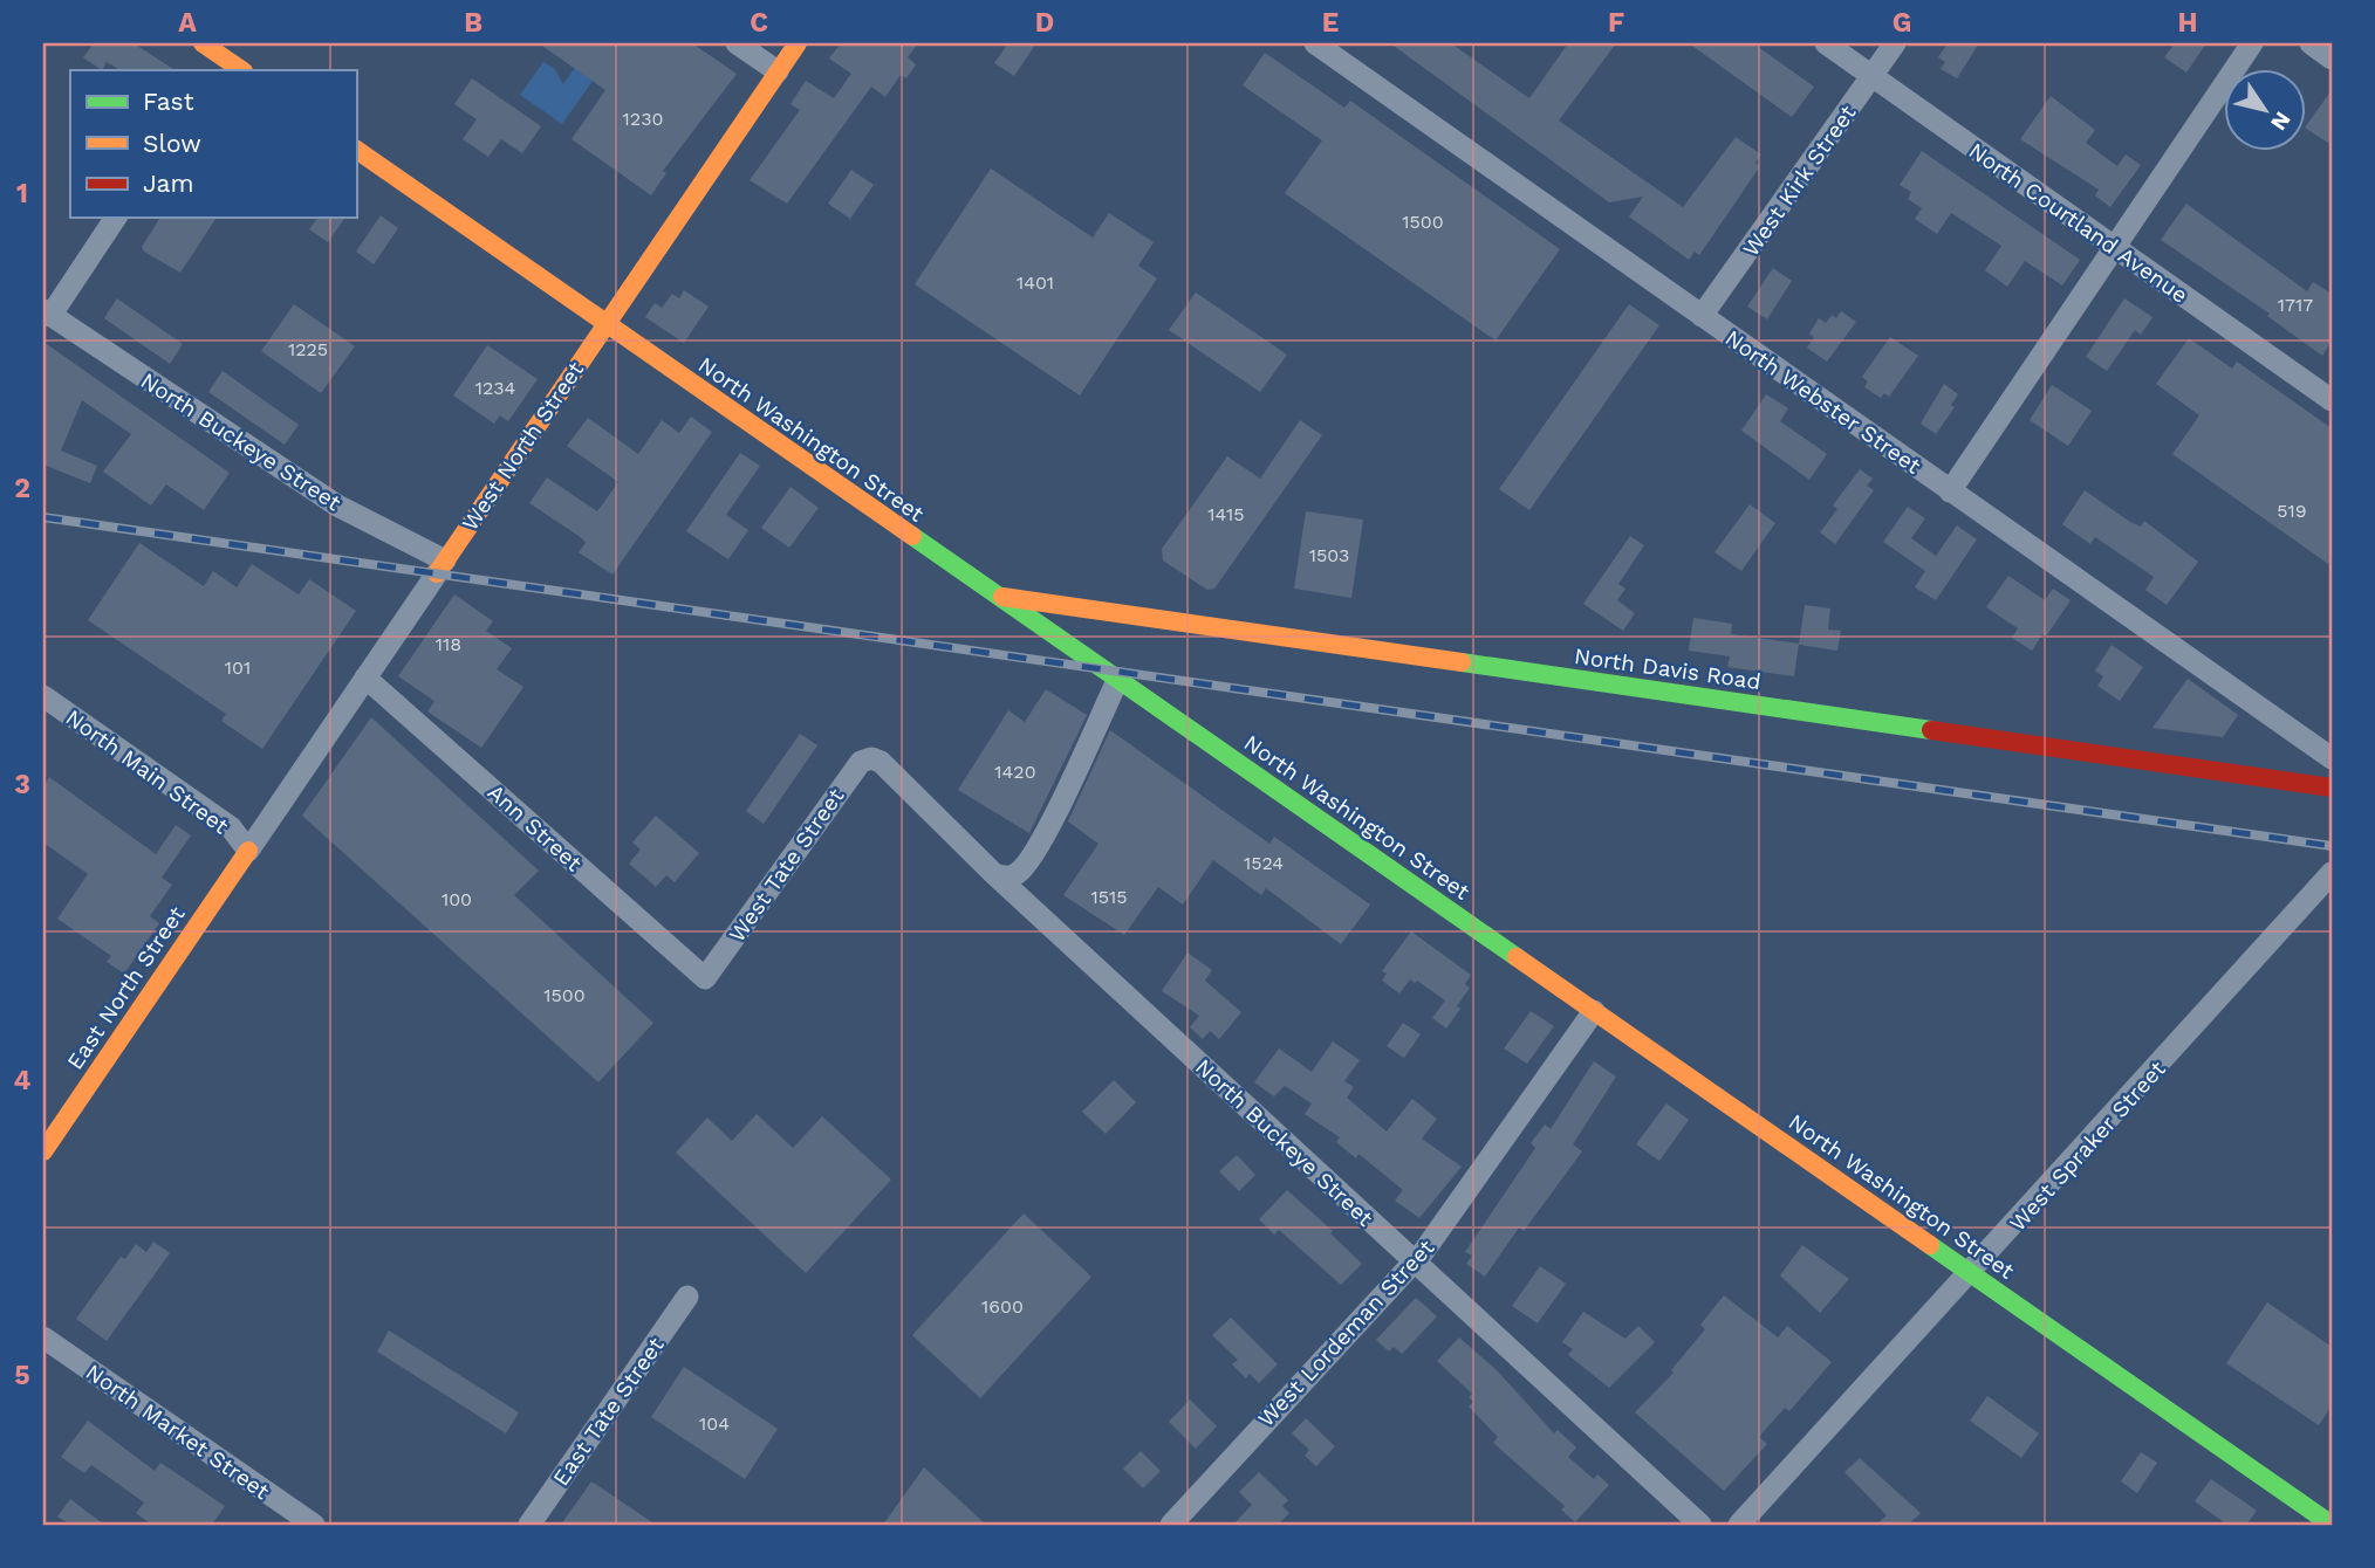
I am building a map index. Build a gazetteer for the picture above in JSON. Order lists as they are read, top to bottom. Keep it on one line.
{"streets":{"main road":["North Washington Street","West North Street","North Davis Road","East North Street"],"street":["West Kirk Street","North Courtland Avenue","North Webster Street","North Buckeye Street","North Main Street","Ann Street","West Tate Street","West Spraker Street","West Lordeman Street","East Tate Street","North Market Street"]},"crossings":[["West Kirk Street","North Courtland Avenue"],["West Kirk Street","North Webster Street"],["North Washington Street","West North Street"],["North Washington Street","North Davis Road"],["North Washington Street","West Spraker Street"],["North Washington Street","West Lordeman Street"],["North Buckeye Street","West North Street"],["North Buckeye Street","West Tate Street"],["North Buckeye Street","West Lordeman Street"],["West North Street","North Main Street"],["West North Street","Ann Street"],["West North Street","East North Street"],["North Main Street","East North Street"],["Ann Street","West Tate Street"]],"house_numbers":["1230","1500","1401","1717","1225","1234","519","1415","1503","118","101","1420","1524","1515","100","1500","1600","104"],"legend":["Fast","Slow","Jam"],"north":"bottom right","grid":{"columns":["A","B","C","D","E","F","G","H"],"rows":["1","2","3","4","5"]}}
